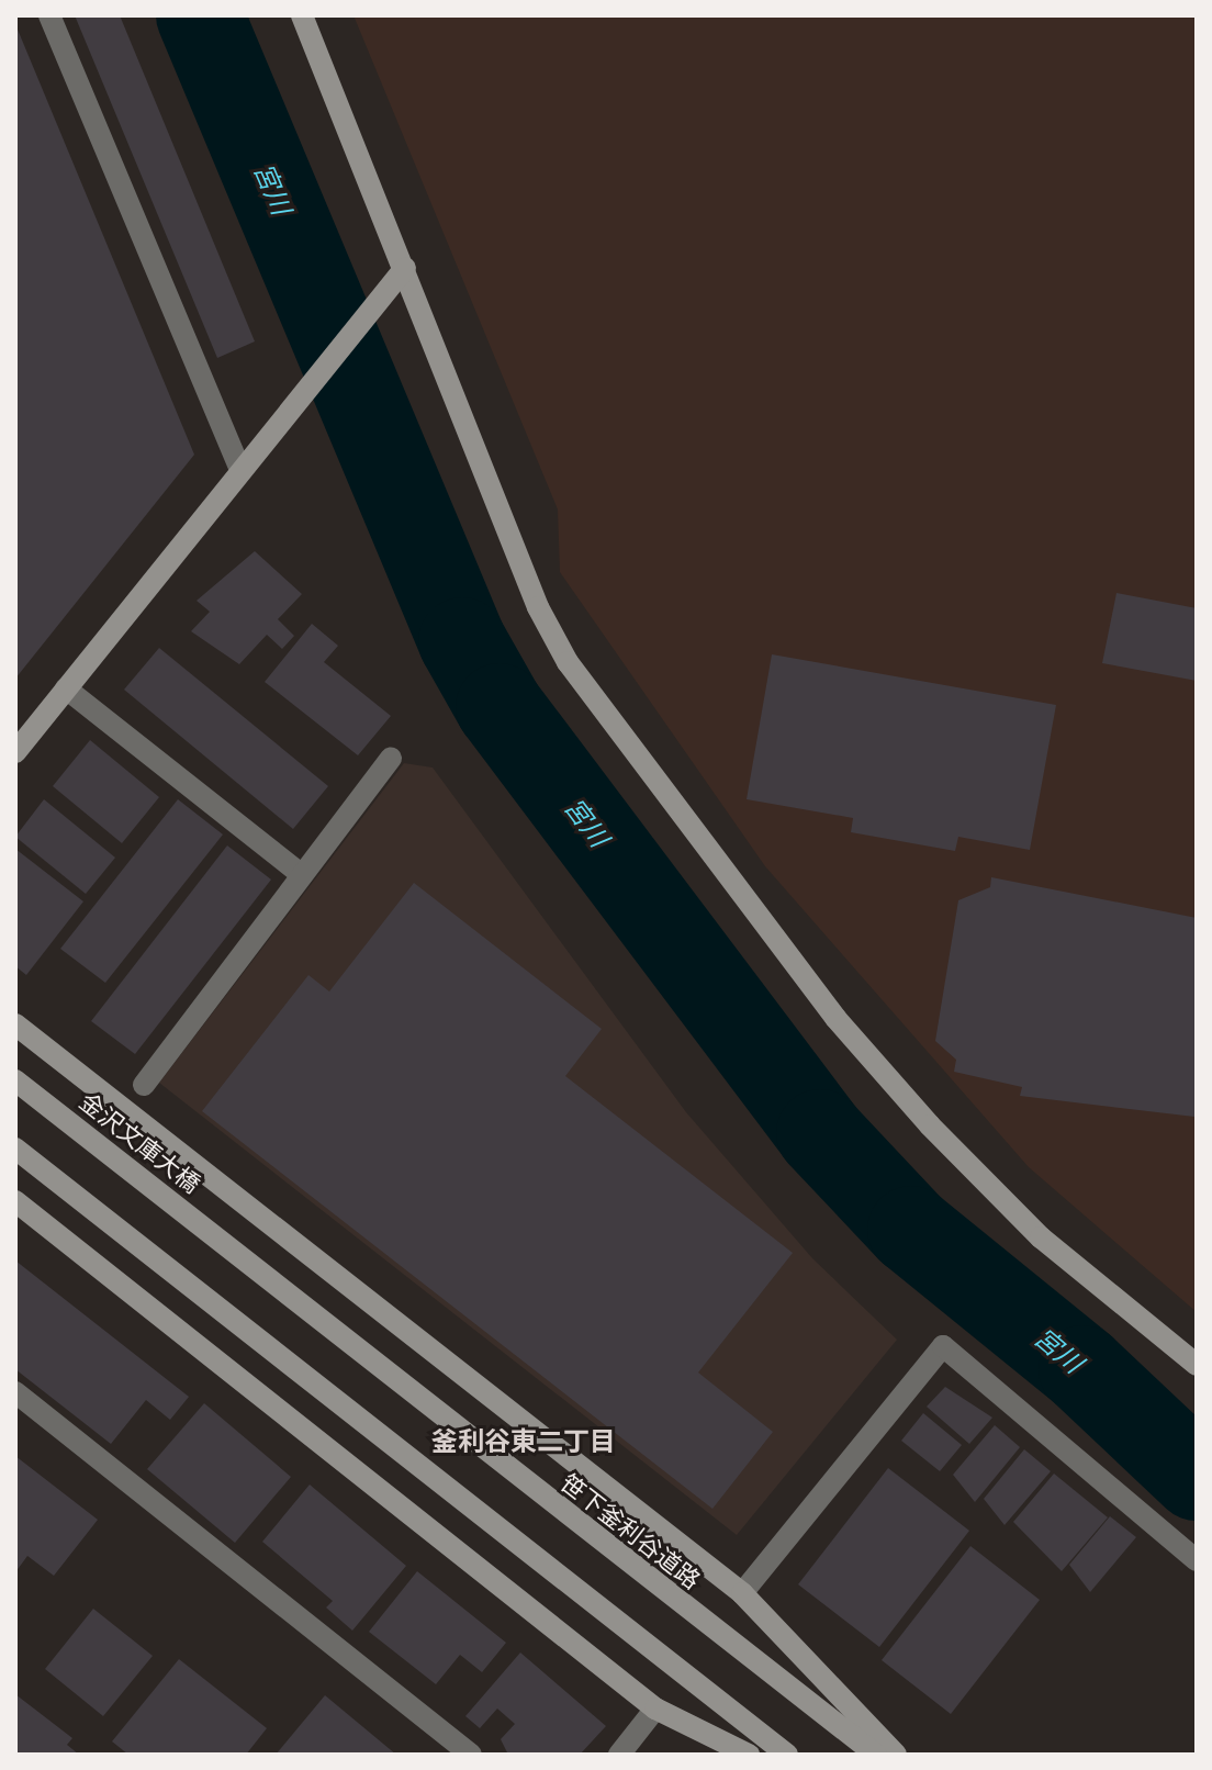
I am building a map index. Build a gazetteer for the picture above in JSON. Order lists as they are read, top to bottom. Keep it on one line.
{"streets":{"street":["金沢文庫大橋","笹下釜利谷道路"]},"crossings":[["金沢文庫大橋","笹下釜利谷道路"]],"districts":["釜利谷東二丁目"],"water":["宮川"]}
